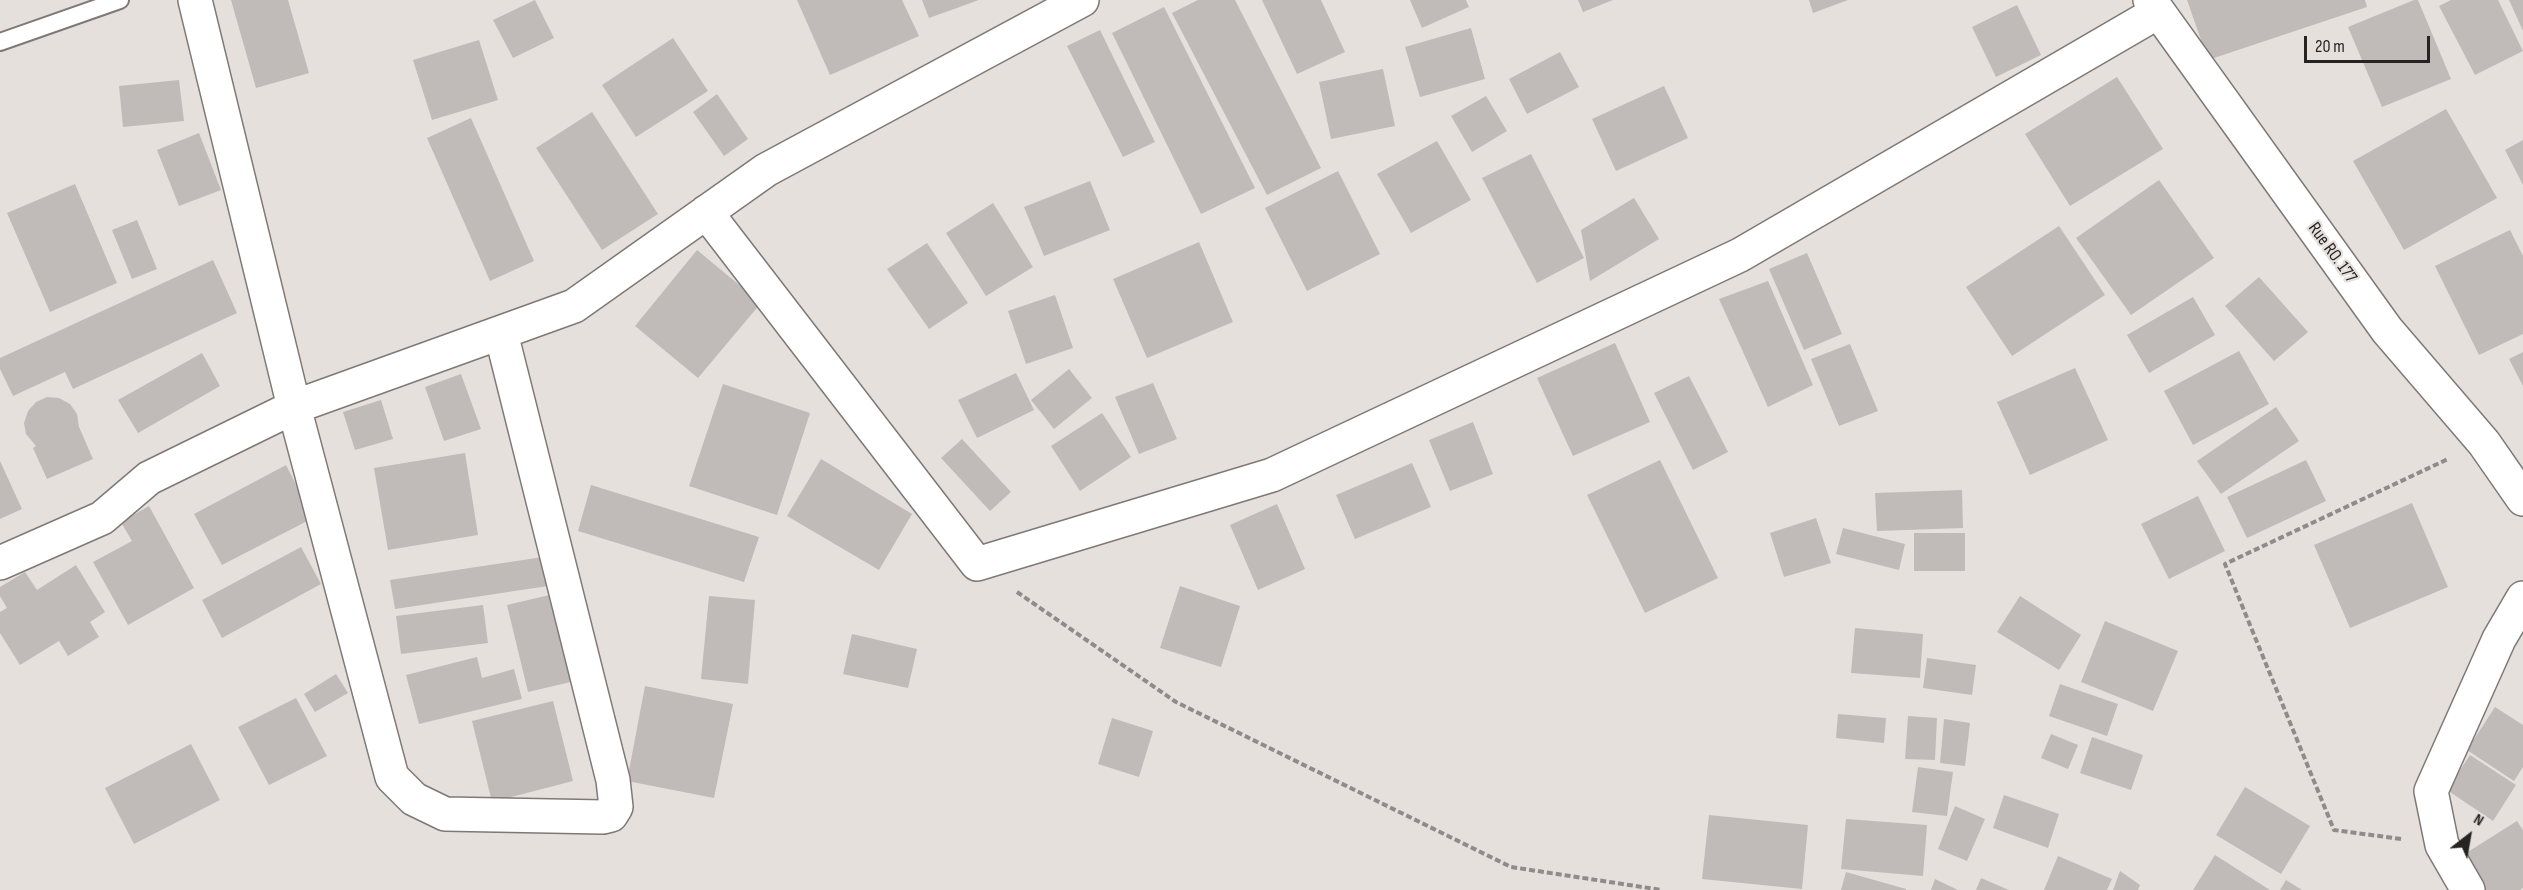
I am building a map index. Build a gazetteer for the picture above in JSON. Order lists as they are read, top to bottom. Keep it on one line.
{"streets":{"street":["Rue RO. 177"]},"scale_bar":"20 m","north":"top right"}
